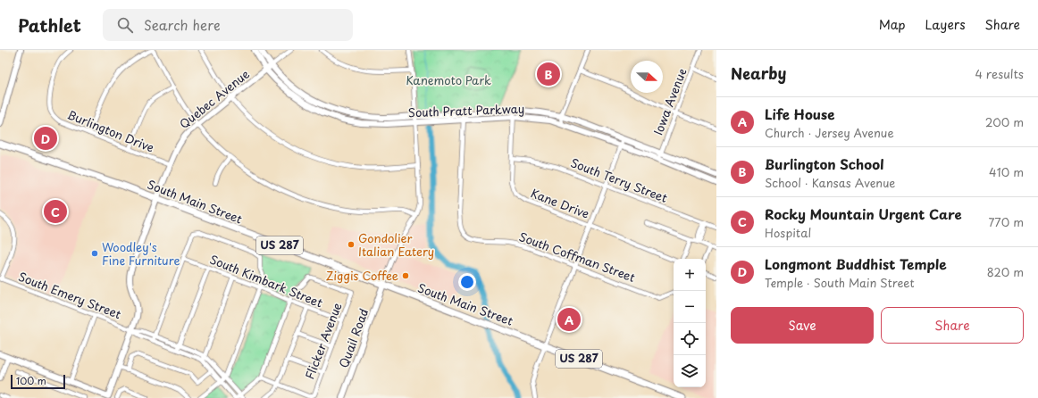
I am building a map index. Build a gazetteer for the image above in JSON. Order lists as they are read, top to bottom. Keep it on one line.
{"streets":{"main road":["South Main Street","US 287"],"street":["Quebec Avenue","Iowa Avenue","South Pratt Parkway","Burlington Drive","South Terry Street","Kane Drive","South Coffman Street","South Kimbark Street","South Emery Street","Quail Road","Flicker Avenue"]},"crossings":[["Quebec Avenue","South Pratt Parkway"],["Quebec Avenue","Burlington Drive"],["Quebec Avenue","South Main Street"],["Quebec Avenue","South Emery Street"],["Iowa Avenue","South Pratt Parkway"],["South Pratt Parkway","Kane Drive"],["South Pratt Parkway","South Coffman Street"],["South Terry Street","Kane Drive"],["South Main Street","Quail Road"],["South Kimbark Street","Flicker Avenue"]],"parks":["Kanemoto Park"],"places":["Gondolier Italian Eatery","Woodley's Fine Furniture","Ziggis Coffee"],"scale_bar":"100 m","north":"right","page":{"header":"Pathlet","search":"Search here","nav":["Map","Layers","Share"],"heading":["Nearby","4 results"],"pins":["B","D","C","A"],"list":[{"mark":"A","name":"Life House","note":"Church · Jersey Avenue","value":"200 m"},{"mark":"B","name":"Burlington School","note":"School · Kansas Avenue","value":"410 m"},{"mark":"C","name":"Rocky Mountain Urgent Care","note":"Hospital","value":"770 m"},{"mark":"D","name":"Longmont Buddhist Temple","note":"Temple · South Main Street","value":"820 m"}],"map_buttons":["+","−"],"buttons":["Save","Share"],"scale":"100 m"}}
